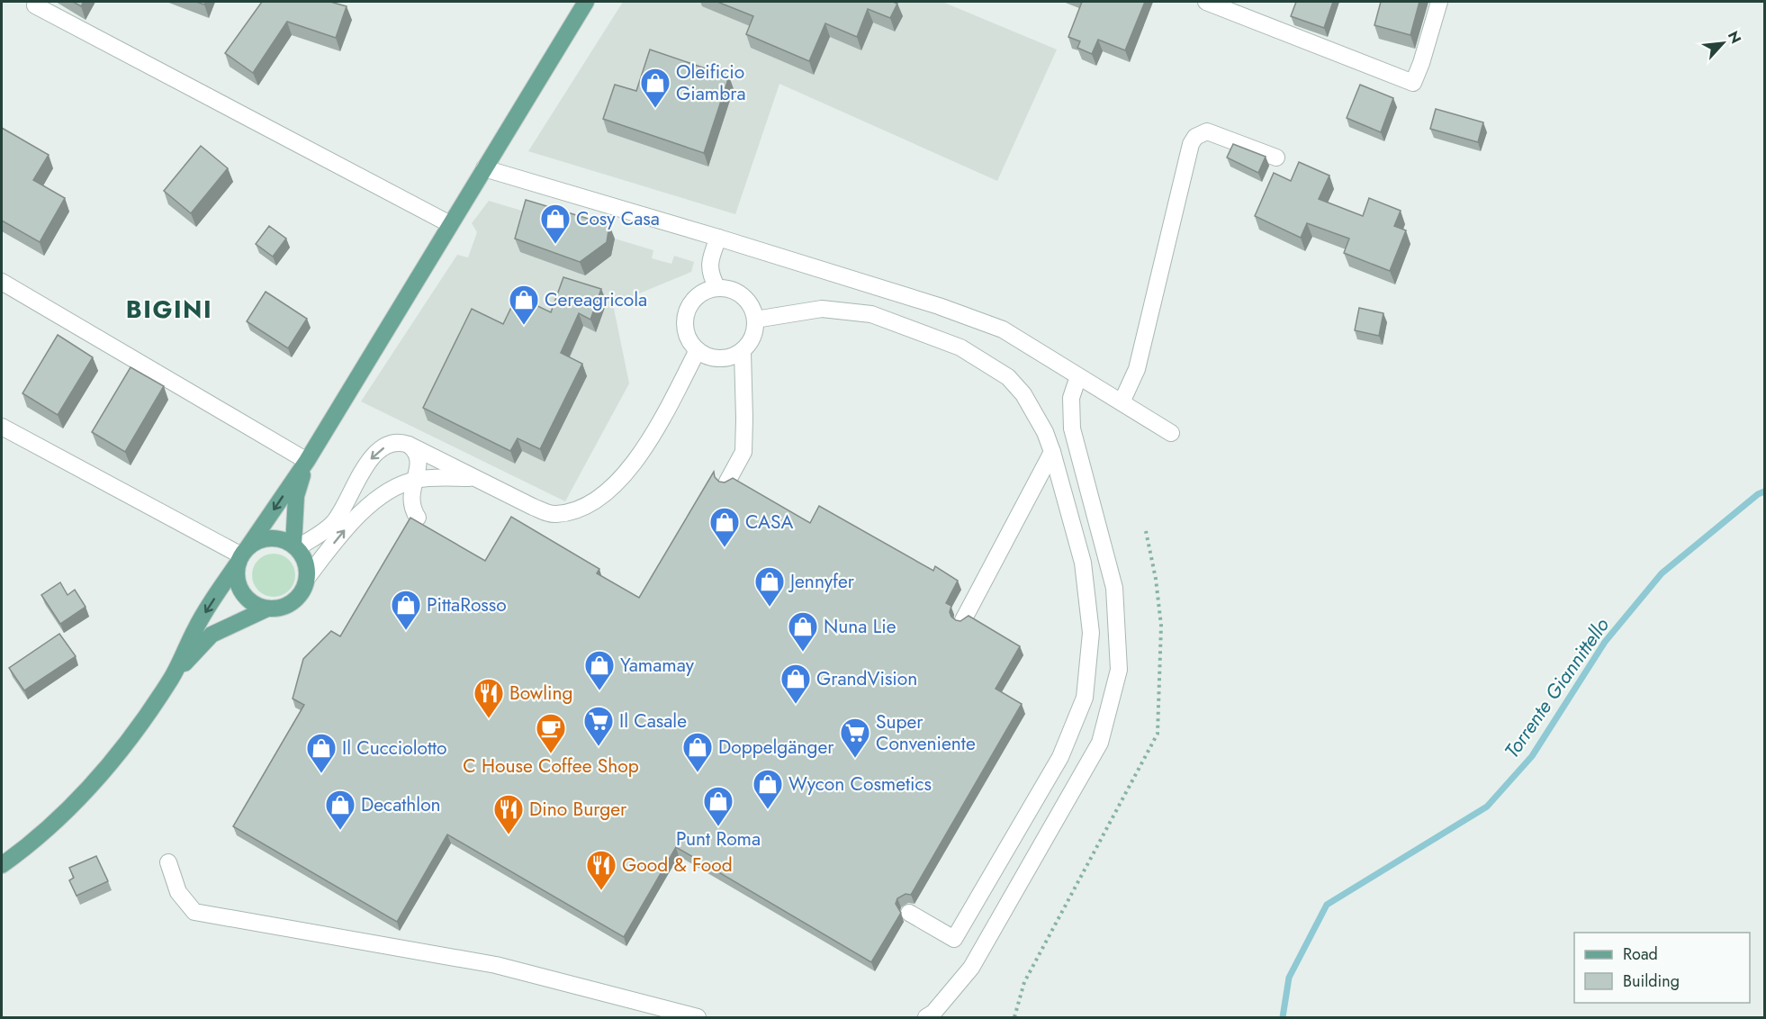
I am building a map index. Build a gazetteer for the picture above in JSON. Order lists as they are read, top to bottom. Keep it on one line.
{"districts":["BIGINI"],"water":["Torrente Giannittello"],"places":{"shop":["Oleificio Giambra","Cosy Casa","Cereagricola","CASA","Jennyfer","PittaRosso","Nuna Lie","Yamamay","GrandVision","Doppelgänger","Il Cucciolotto","Wycon Cosmetics","Punt Roma","Decathlon"],"restaurant":["Bowling","Dino Burger","Good & Food"],"supermarket":["Il Casale","Super Conveniente"],"cafe":["C House Coffee Shop"]},"legend":["Road","Building"],"north":"top right"}
